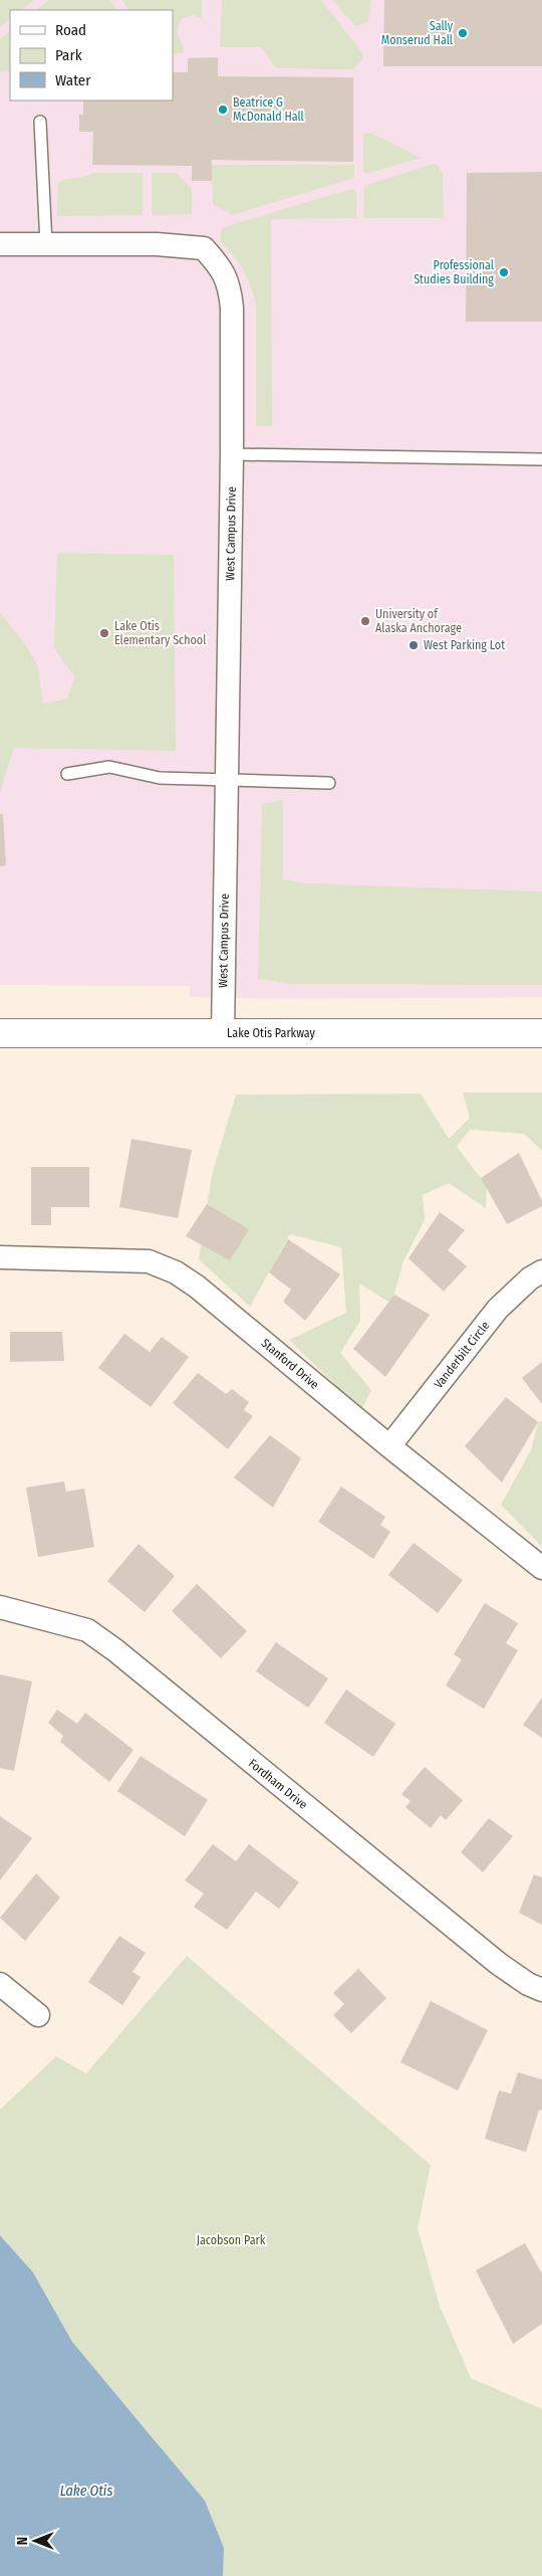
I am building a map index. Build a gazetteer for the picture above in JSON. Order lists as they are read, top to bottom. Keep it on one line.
{"streets":{"main road":["Lake Otis Parkway"],"street":["West Campus Drive","Vanderbilt Circle","Stanford Drive","Fordham Drive"]},"crossings":[["West Campus Drive","Lake Otis Parkway"],["Vanderbilt Circle","Stanford Drive"]],"water":["Lake Otis"],"parks":["Jacobson Park"],"places":["Sally Monserud Hall","Beatrice G McDonald Hall","Professional Studies Building","University of Alaska Anchorage","Lake Otis Elementary School","West Parking Lot"],"legend":["Road","Park","Water"],"north":"left"}
